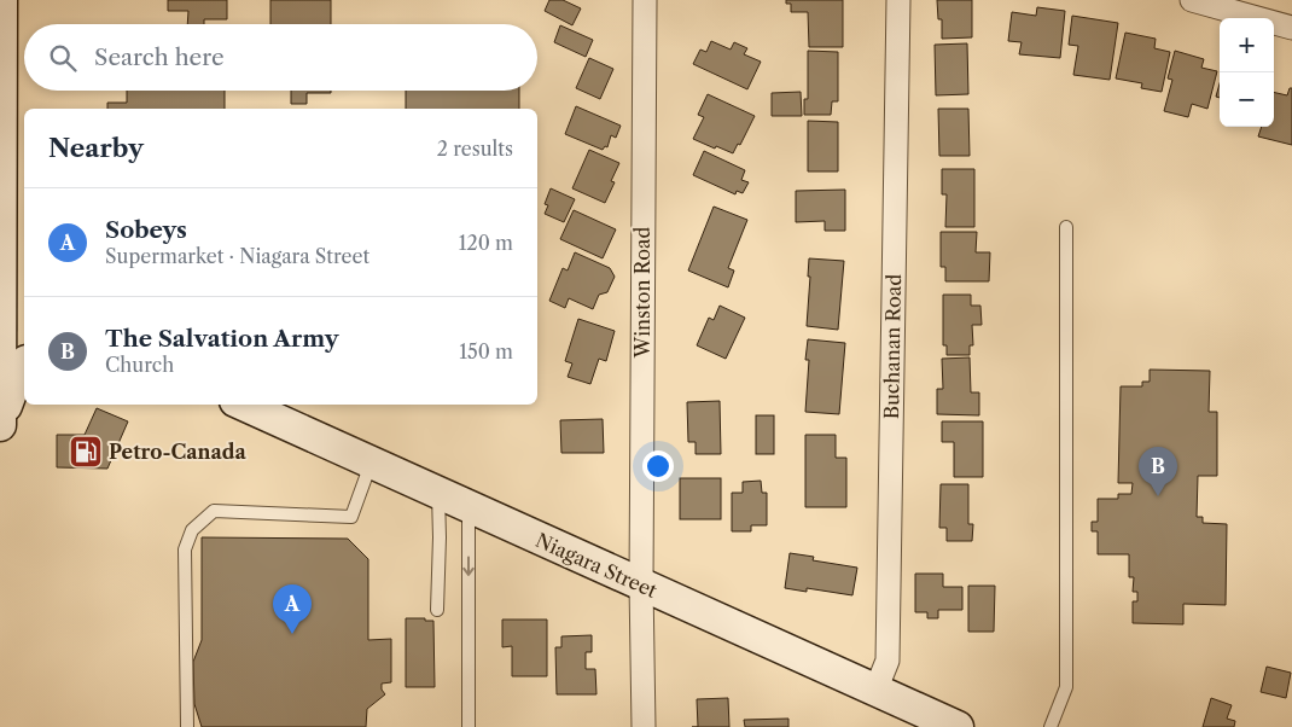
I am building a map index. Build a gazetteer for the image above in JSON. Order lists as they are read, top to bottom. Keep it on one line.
{"streets":{"main road":["Niagara Street"],"street":["Winston Road","Buchanan Road"]},"crossings":[["Winston Road","Niagara Street"],["Buchanan Road","Niagara Street"]],"places":{"fuel station":["Petro-Canada"]},"page":{"map_buttons":["+","−"],"search":"Search here","heading":["Nearby","2 results"],"list":[{"mark":"A","name":"Sobeys","note":"Supermarket · Niagara Street","value":"120 m"},{"mark":"B","name":"The Salvation Army","note":"Church","value":"150 m"}],"pins":["B","A"]}}
